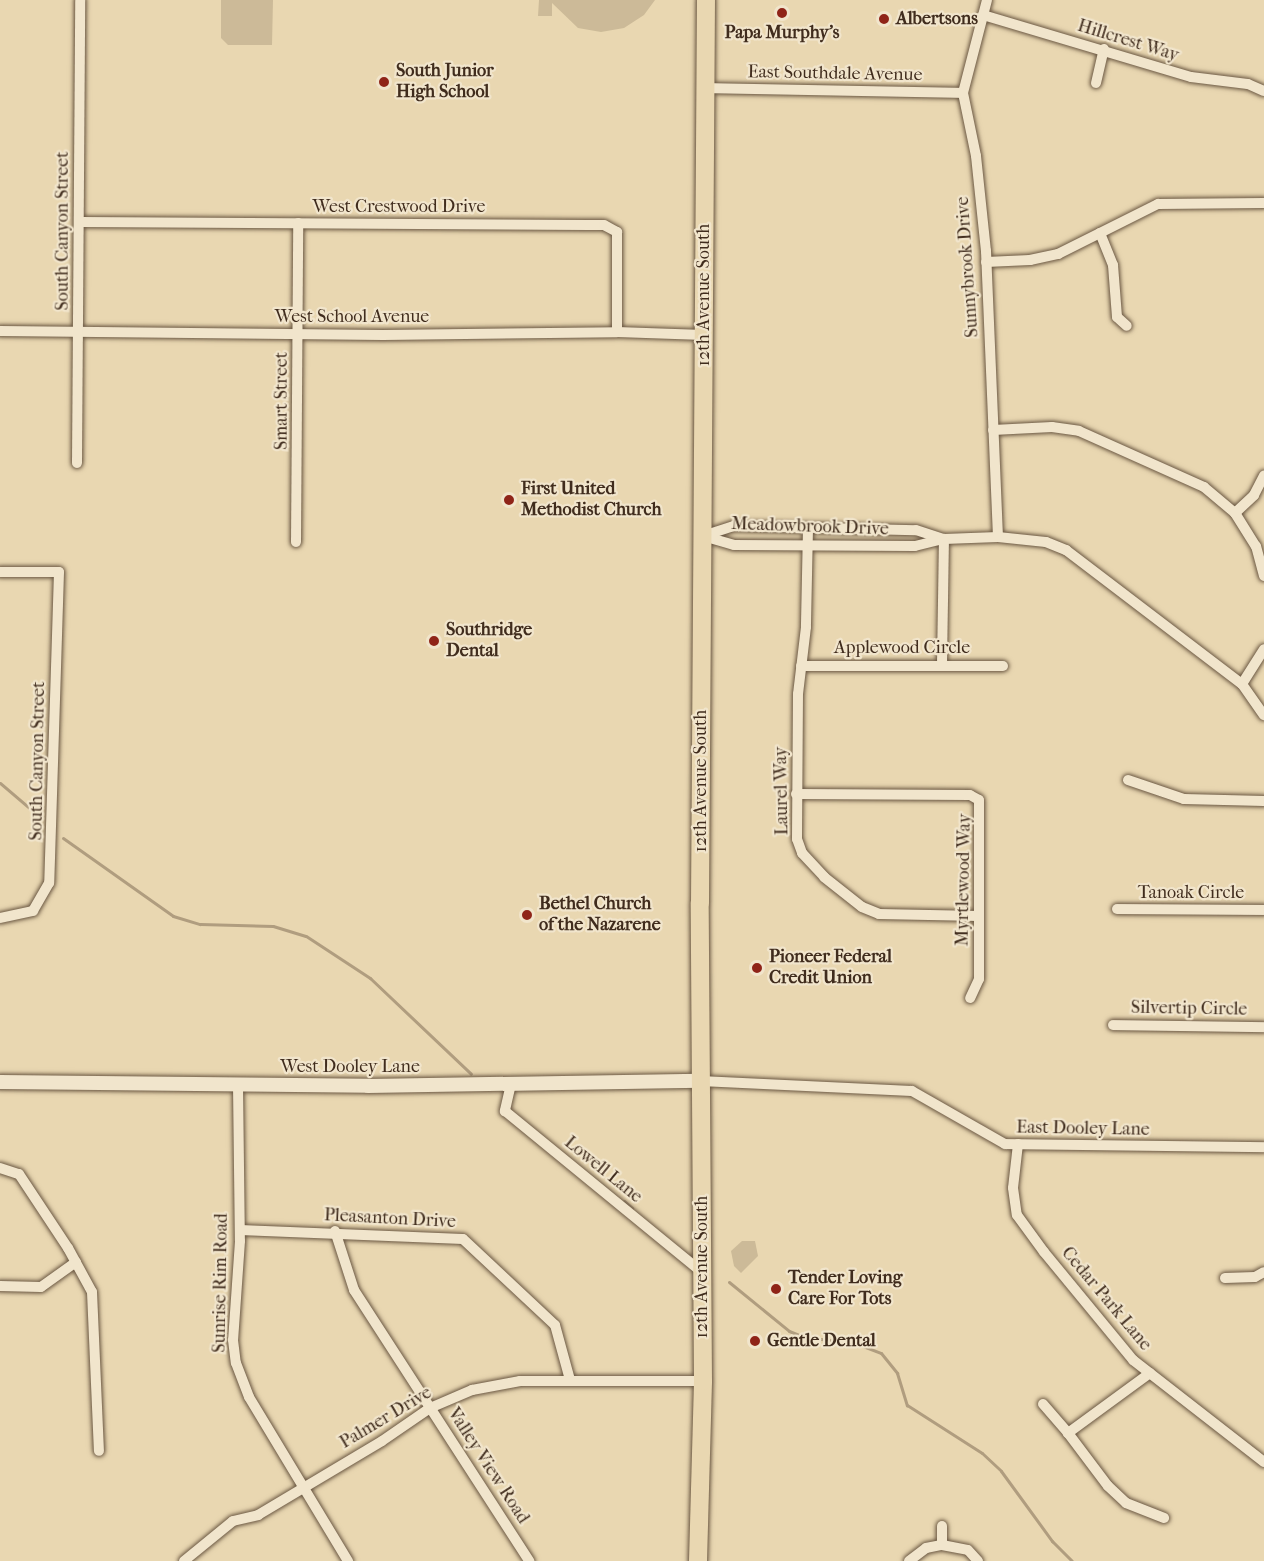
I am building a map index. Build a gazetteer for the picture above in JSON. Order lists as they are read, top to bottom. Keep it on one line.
{"streets":{"main road":["12th Avenue South"],"street":["Hillcrest Way","East Southdale Avenue","West Crestwood Drive","South Canyon Street","Sunnybrook Drive","West School Avenue","Smart Street","Meadowbrook Drive","Applewood Circle","Laurel Way","Myrtlewood Way","Tanoak Circle","Silvertip Circle","West Dooley Lane","East Dooley Lane","Lowell Lane","Pleasanton Drive","Sunrise Rim Road","Cedar Park Lane","Palmer Drive","Valley View Road"]},"crossings":[["Hillcrest Way","Sunnybrook Drive"],["East Southdale Avenue","Sunnybrook Drive"],["East Southdale Avenue","12th Avenue South"],["West Crestwood Drive","South Canyon Street"],["West Crestwood Drive","West School Avenue"],["West Crestwood Drive","Smart Street"],["South Canyon Street","West School Avenue"],["Sunnybrook Drive","Meadowbrook Drive"],["12th Avenue South","West School Avenue"],["12th Avenue South","Meadowbrook Drive"],["12th Avenue South","West Dooley Lane"],["12th Avenue South","East Dooley Lane"],["12th Avenue South","Lowell Lane"],["12th Avenue South","Palmer Drive"],["West School Avenue","Smart Street"],["Meadowbrook Drive","Laurel Way"],["Applewood Circle","Laurel Way"],["Laurel Way","Myrtlewood Way"],["West Dooley Lane","East Dooley Lane"],["West Dooley Lane","Lowell Lane"],["West Dooley Lane","Sunrise Rim Road"],["East Dooley Lane","Cedar Park Lane"],["Pleasanton Drive","Sunrise Rim Road"],["Pleasanton Drive","Palmer Drive"],["Pleasanton Drive","Valley View Road"],["Sunrise Rim Road","Palmer Drive"],["Palmer Drive","Valley View Road"]],"places":["Papa Murphy's","Albertsons","South Junior High School","First United Methodist Church","Southridge Dental","Bethel Church of the Nazarene","Pioneer Federal Credit Union","Tender Loving Care For Tots","Gentle Dental"]}
